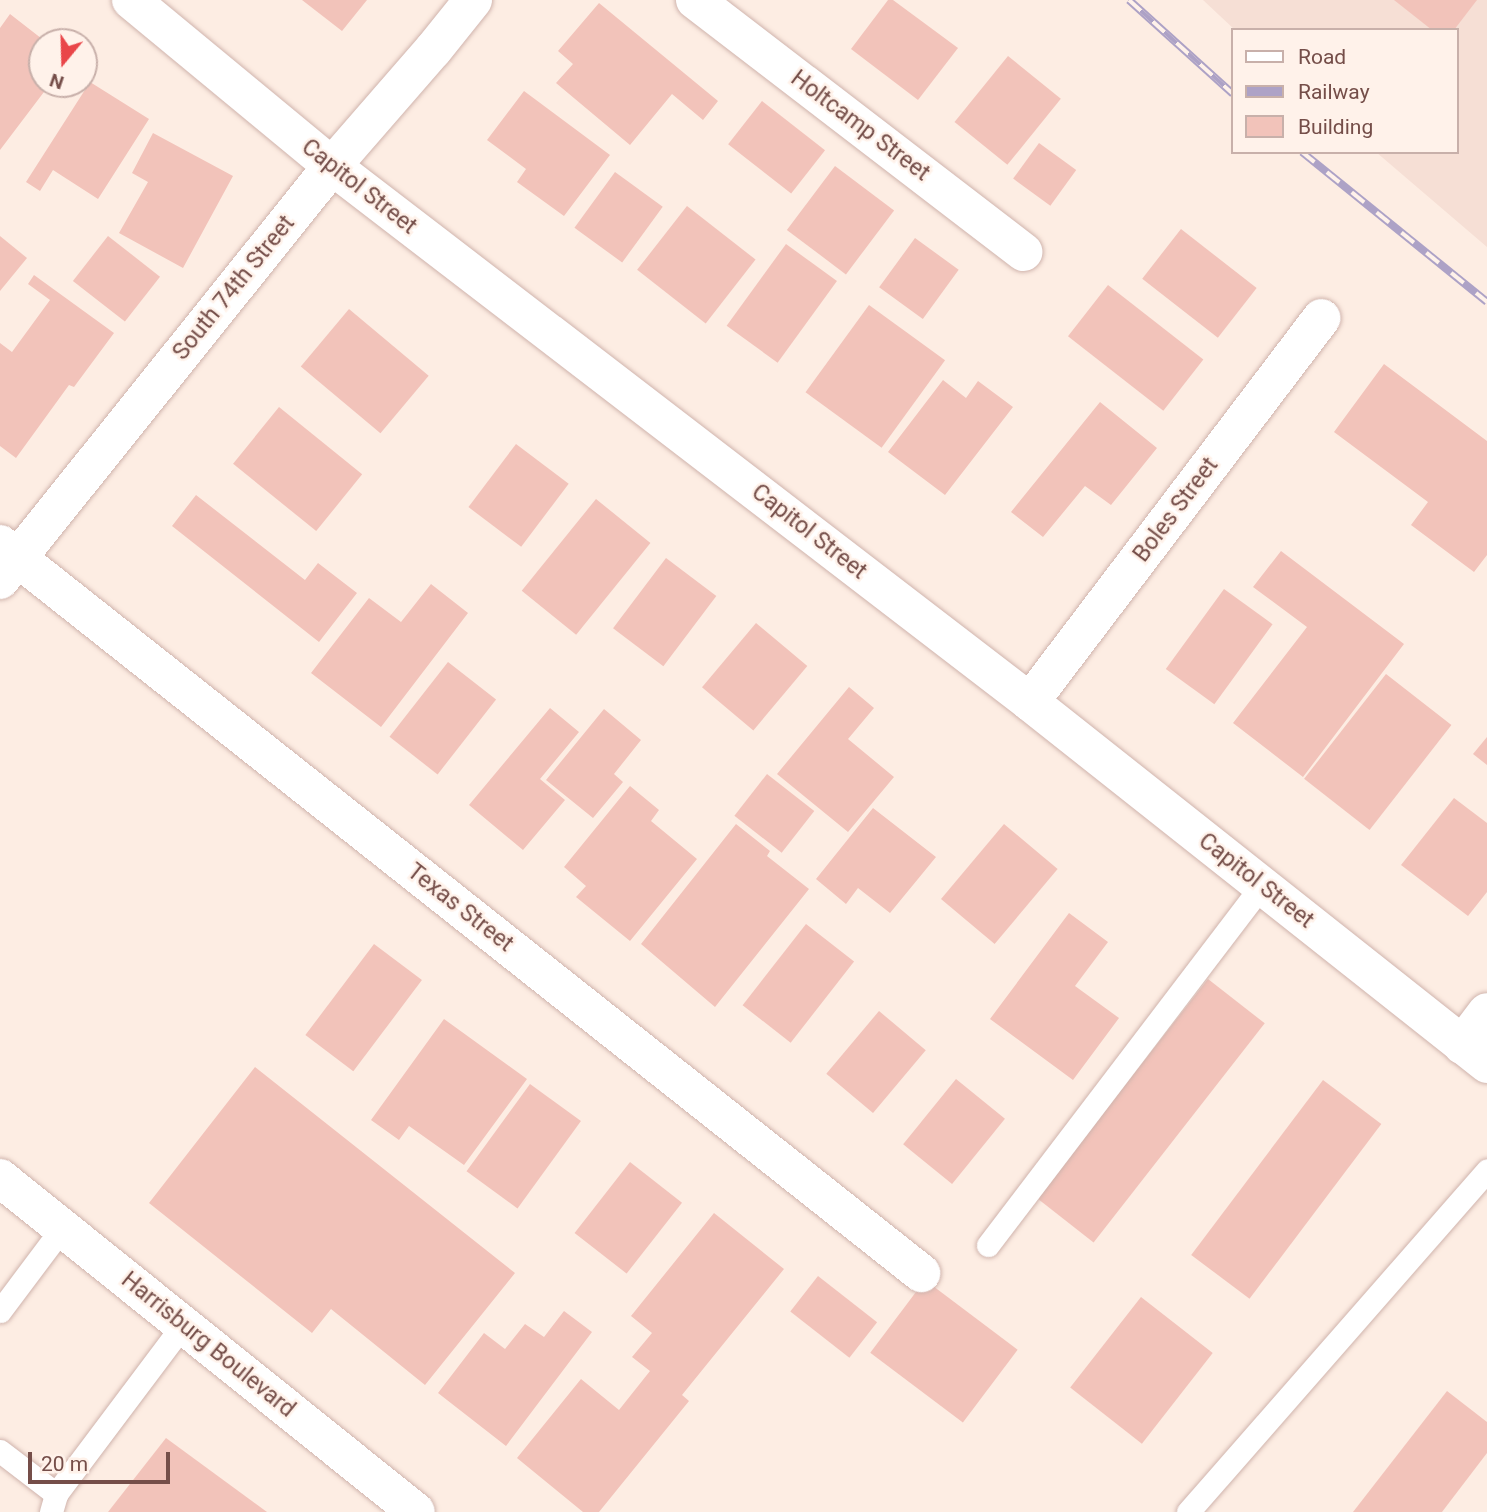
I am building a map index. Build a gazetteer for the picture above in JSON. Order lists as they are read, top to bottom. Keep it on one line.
{"streets":{"street":["Holtcamp Street","Capitol Street","South 74th Street","Boles Street","Texas Street","Harrisburg Boulevard"]},"crossings":[["Capitol Street","South 74th Street"],["Capitol Street","Boles Street"],["South 74th Street","Texas Street"]],"legend":["Road","Railway","Building"],"scale_bar":"20 m","north":"bottom"}
